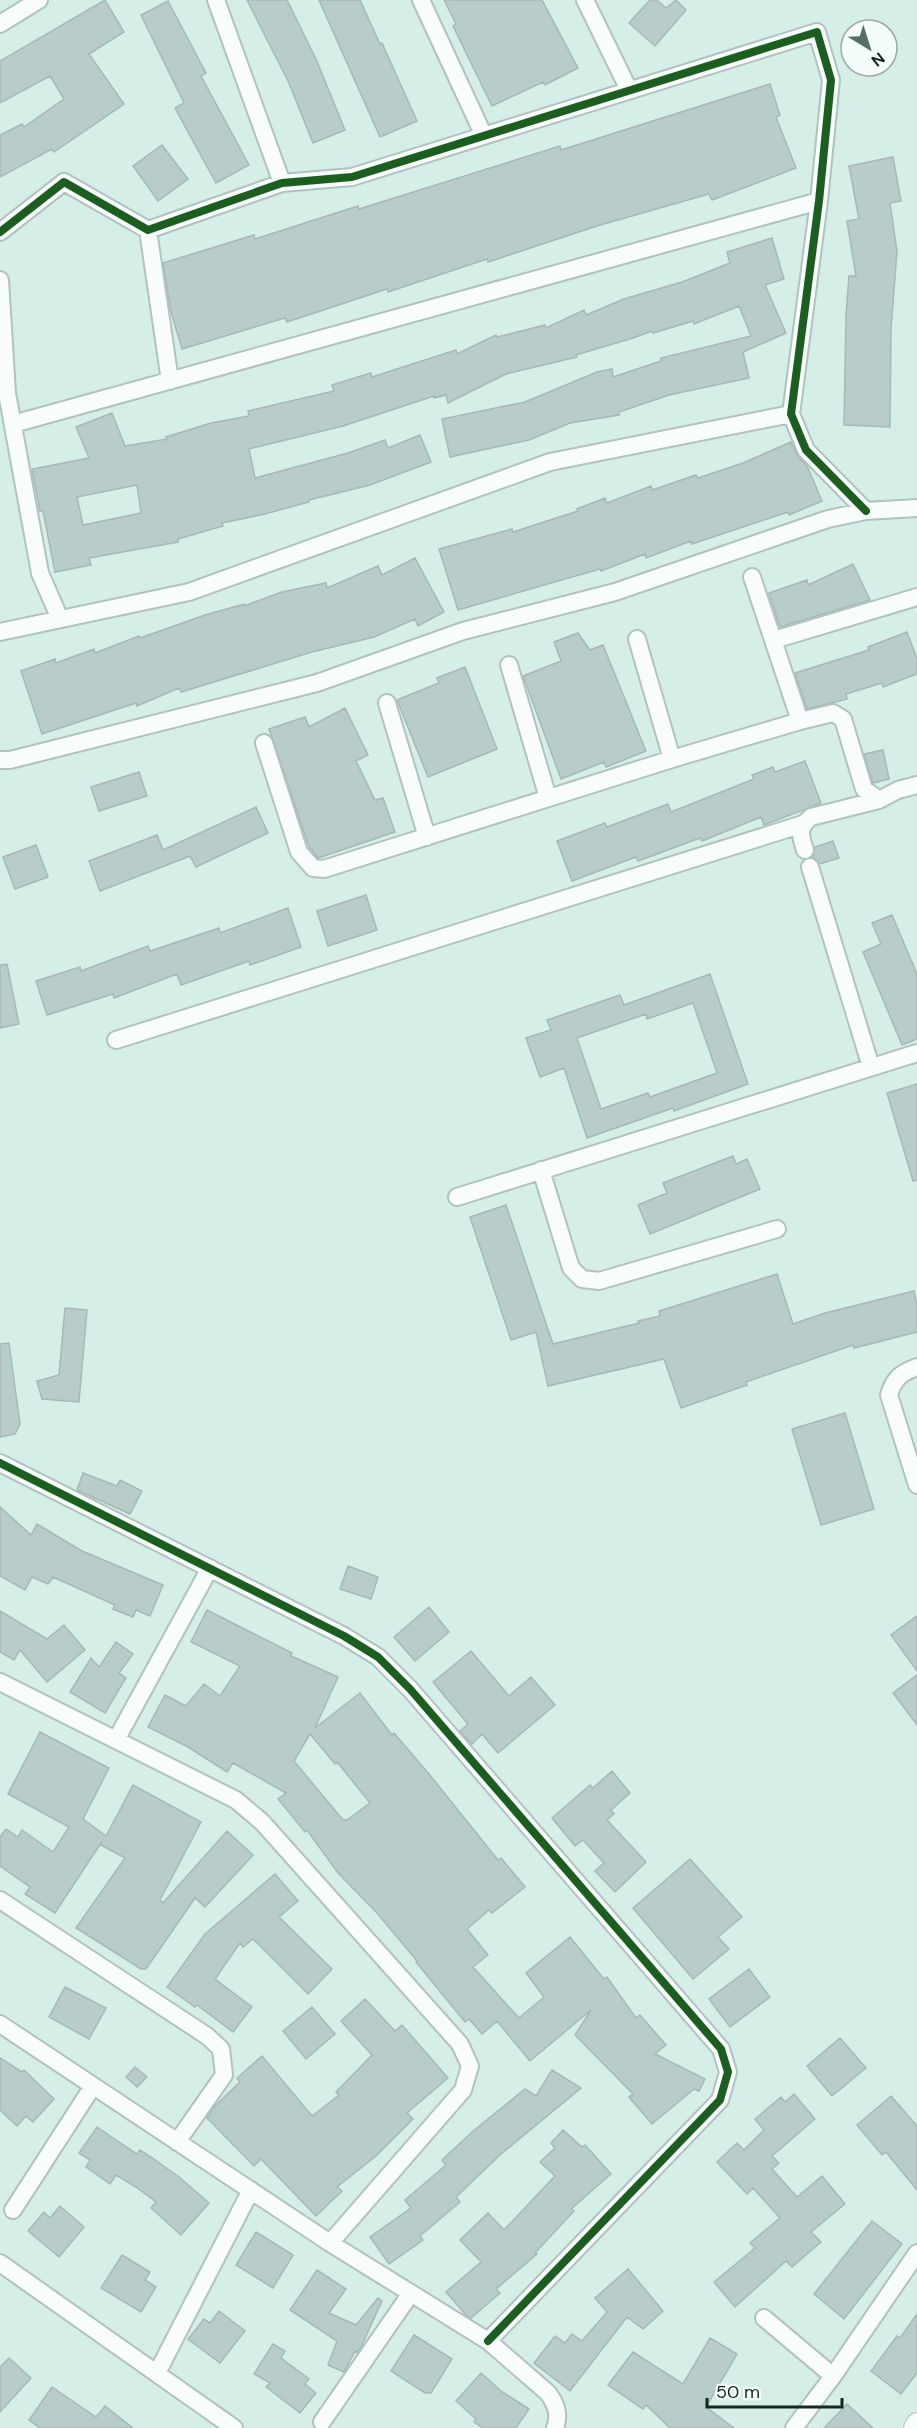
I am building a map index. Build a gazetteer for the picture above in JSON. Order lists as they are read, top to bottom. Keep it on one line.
{"scale_bar":"50 m","north":"bottom right"}
